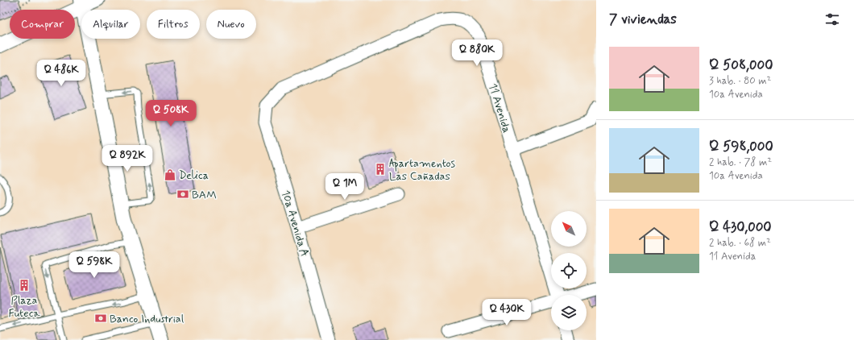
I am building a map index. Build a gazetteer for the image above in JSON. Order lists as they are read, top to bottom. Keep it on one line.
{"streets":{"street":["11 Avenida","10a Avenida A"]},"crossings":[["11 Avenida","10a Avenida A"]],"places":{"building":["Apartamentos Las Cañadas","Plaza Futeca"],"shop":["Delica"],"bank":["BAM","Banco Industrial"]},"north":"top left","page":{"heading":"7 viviendas","chip":["Comprar","Alquilar","Filtros","Nuevo"],"list":[{"name":"Q 508,000","note":"3 hab. · 80 m² · 10a Avenida"},{"name":"Q 598,000","note":"2 hab. · 78 m² · 10a Avenida"},{"name":"Q 430,000","note":"2 hab. · 68 m² · 11 Avenida"}],"price":["Q 880K","Q 486K","Q 508K","Q 892K","Q 1M","Q 598K","Q 430K"]}}
